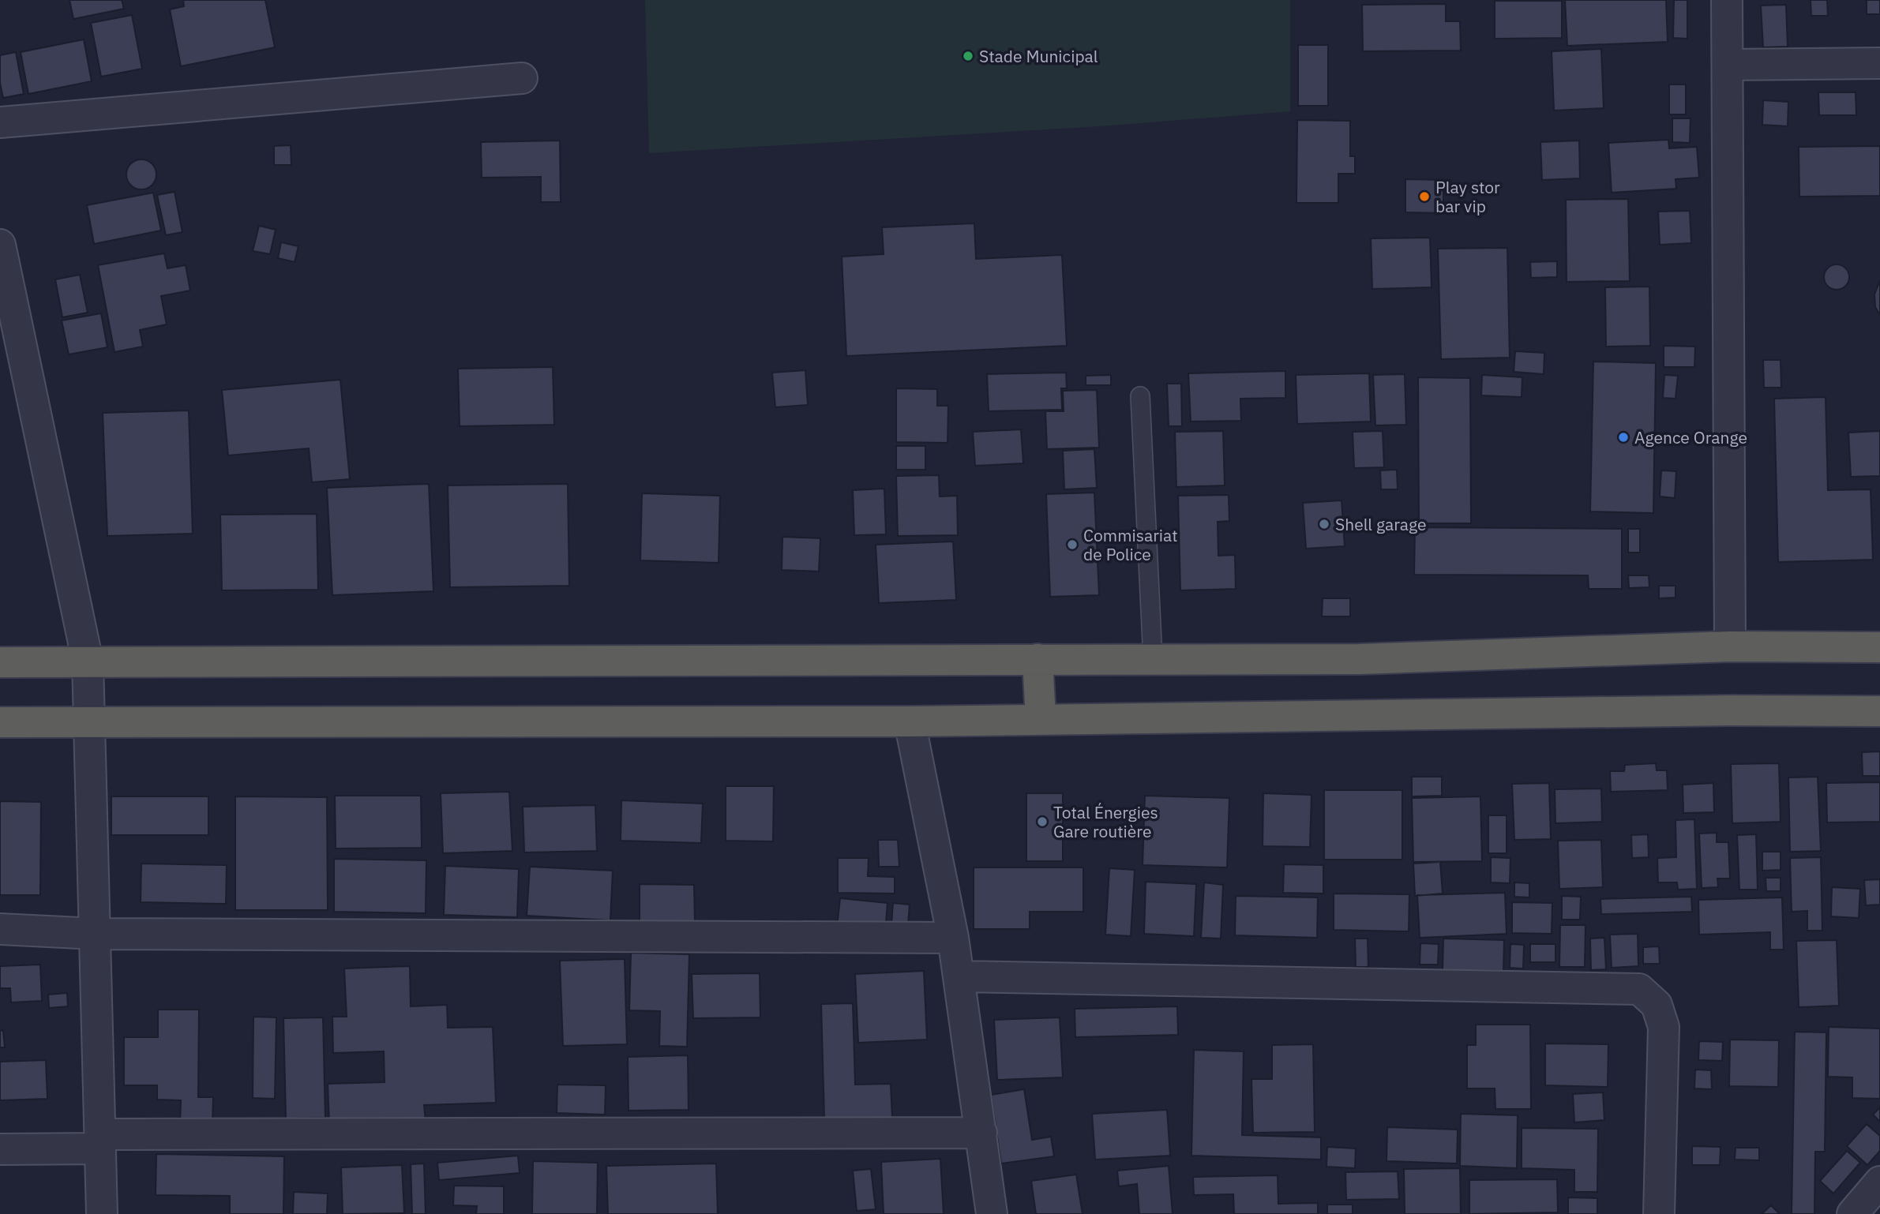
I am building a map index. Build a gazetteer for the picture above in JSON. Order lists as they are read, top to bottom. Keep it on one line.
{"places":["Stade Municipal","Play stor bar vip","Agence Orange","Shell garage","Commisariat de Police","Total Énergies Gare routière"]}
